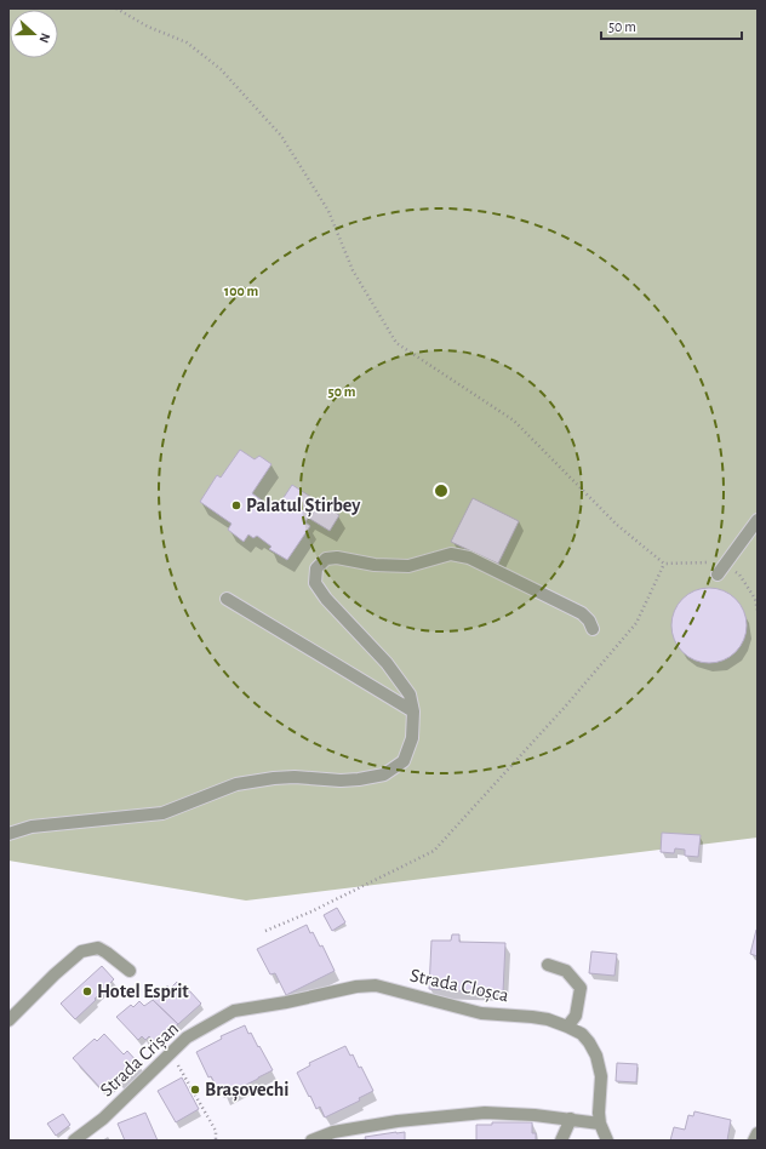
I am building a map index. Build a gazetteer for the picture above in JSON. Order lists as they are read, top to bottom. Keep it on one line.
{"streets":{"street":["Strada Cloșca","Strada Crișan"]},"crossings":[["Strada Cloșca","Strada Crișan"]],"places":["Palatul Știrbey","Hotel Esprit","Brașovechi"],"scale_bar":"50 m","north":"right","rings":["100 m","50 m"]}
